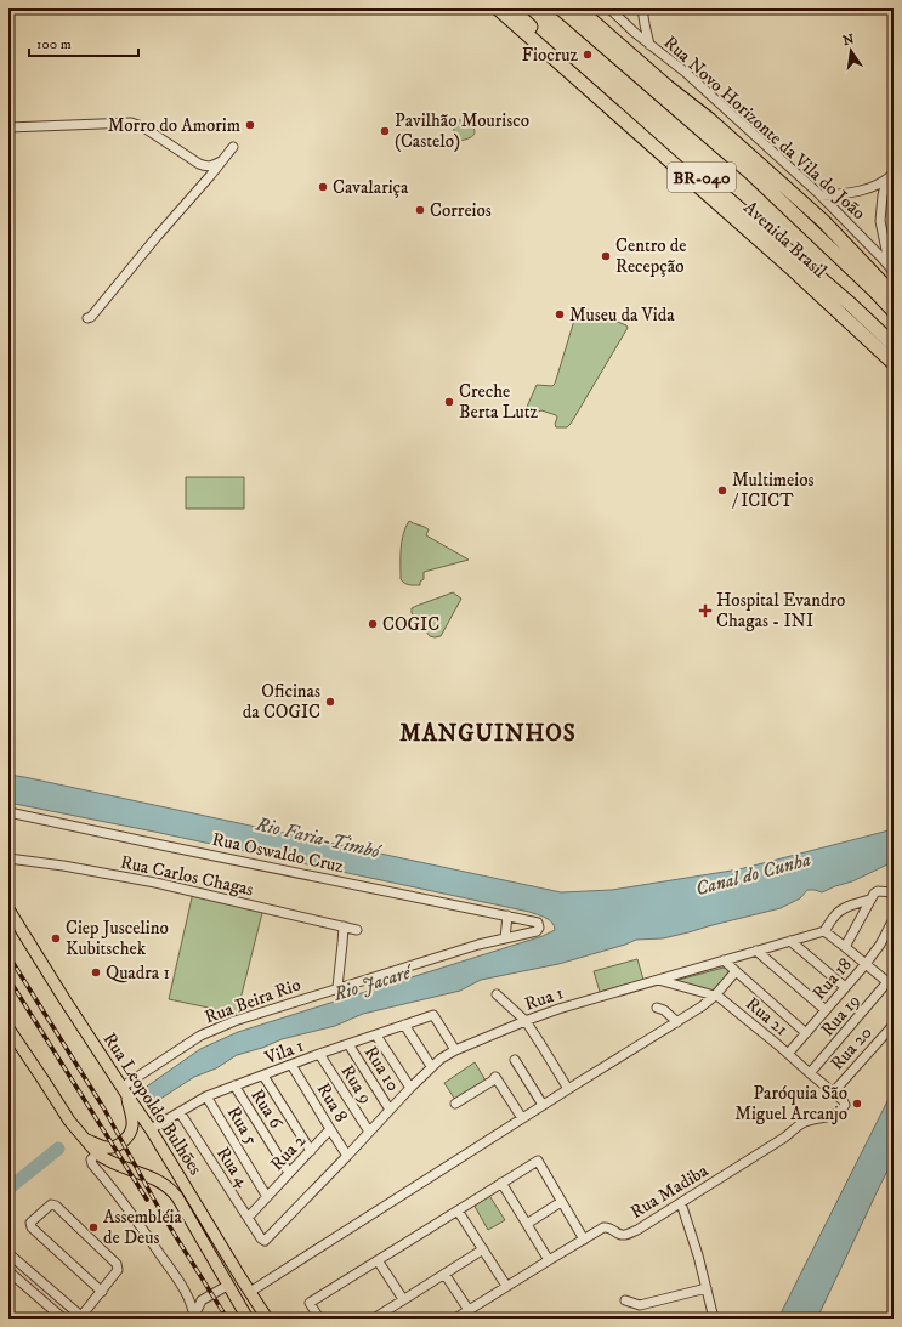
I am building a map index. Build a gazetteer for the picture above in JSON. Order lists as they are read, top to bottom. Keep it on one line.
{"streets":{"highway":["BR-040","Avenida Brasil"],"main road":["Rua Leopoldo Bulhões"],"street":["Rua Novo Horizonte da Vila do João","Rua Oswaldo Cruz","Rua Carlos Chagas","Rua 18","Rua 1","Rua Beira Rio","Rua 19","Rua 21","Rua 20","Vila 1","Rua 10","Rua 9","Rua 8","Rua 6","Rua 5","Rua 2","Rua 4","Rua Madiba"]},"crossings":[["Rua Oswaldo Cruz","Rua Beira Rio"],["Rua 18","Rua 21"],["Rua 1","Rua 21"],["Rua 1","Vila 1"],["Rua 1","Rua 10"],["Rua 1","Rua 9"],["Rua 1","Rua 8"],["Rua 1","Rua 4"],["Rua Beira Rio","Rua Leopoldo Bulhões"],["Rua 19","Rua 21"],["Rua 21","Rua 20"],["Rua 21","Rua Madiba"],["Vila 1","Rua 10"],["Vila 1","Rua 9"],["Vila 1","Rua 8"],["Vila 1","Rua Leopoldo Bulhões"],["Vila 1","Rua 6"],["Vila 1","Rua 5"],["Vila 1","Rua 4"],["Rua 8","Rua 2"],["Rua 6","Rua 2"],["Rua 5","Rua 2"],["Rua 2","Rua 4"]],"districts":["MANGUINHOS"],"water":["Rio Faria-Timbó","Canal do Cunha","Rio Jacaré"],"places":{"other":["Fiocruz","Morro do Amorim","Pavilhão Mourisco (Castelo)","Cavalariça","Correios","Centro de Recepção","Museu da Vida","Creche Berta Lutz","Multimeios / ICICT","COGIC","Oficinas da COGIC","Ciep Juscelino Kubitschek","Quadra 1","Paróquia São Miguel Arcanjo","Assembléia de Deus"],"health":["Hospital Evandro Chagas - INI"]},"scale_bar":"100 m","north":"top"}
